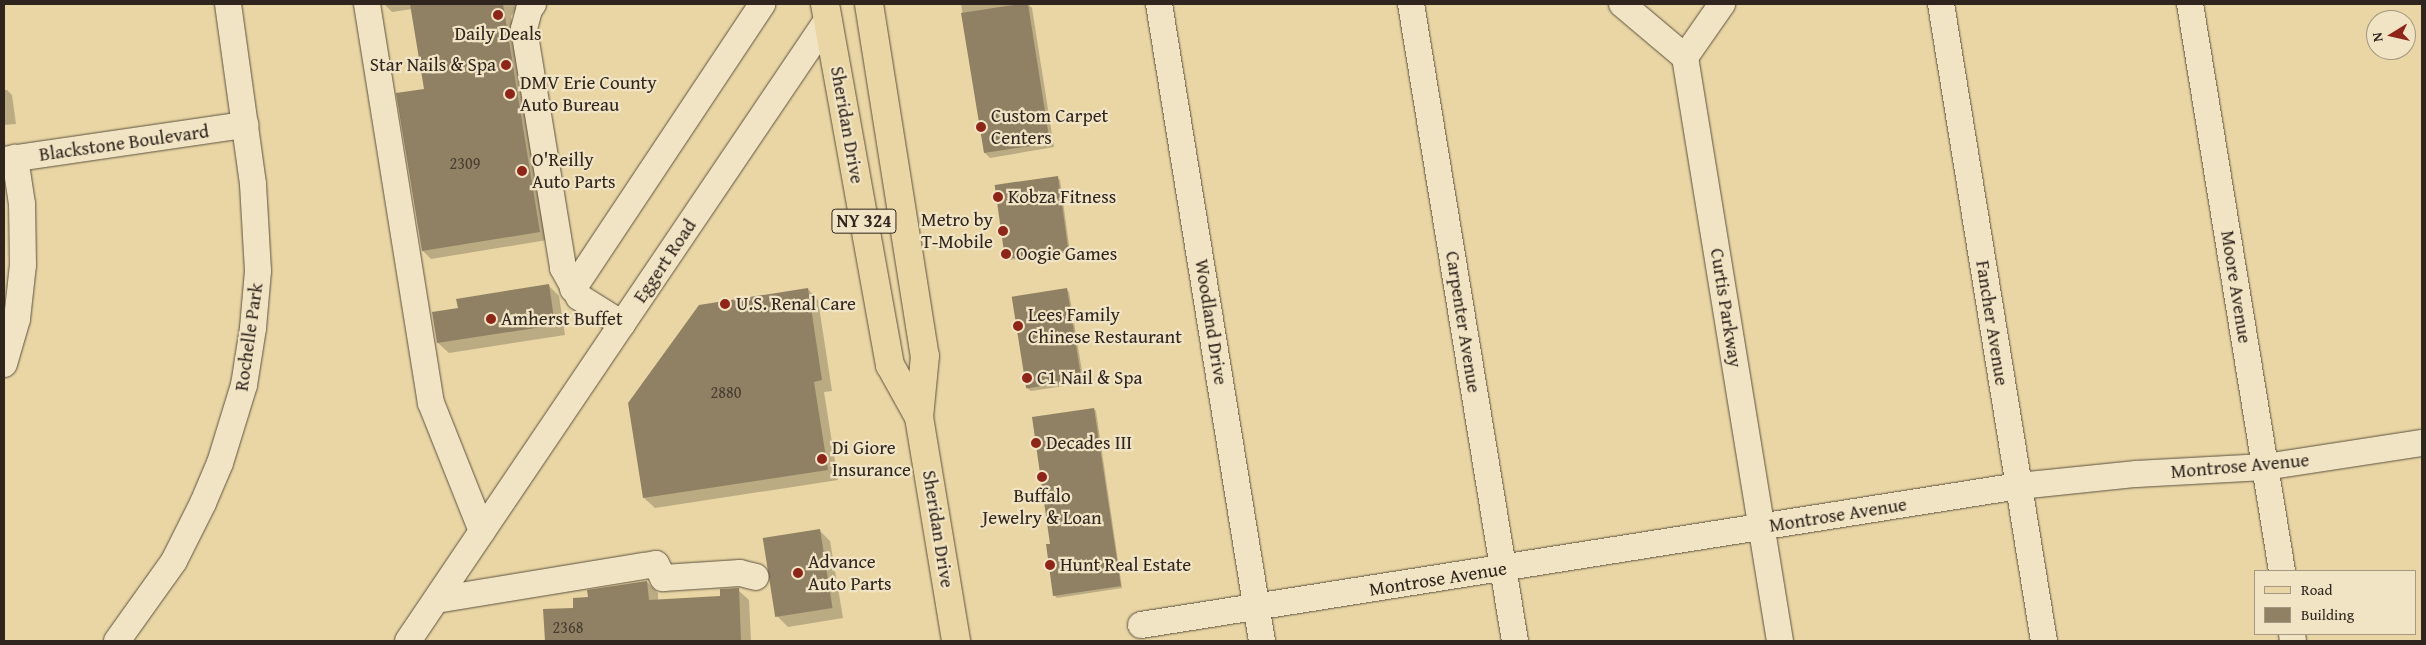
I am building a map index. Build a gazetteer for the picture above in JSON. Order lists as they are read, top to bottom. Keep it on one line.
{"streets":{"main road":["Sheridan Drive","NY 324"],"street":["Blackstone Boulevard","Eggert Road","Moore Avenue","Curtis Parkway","Woodland Drive","Carpenter Avenue","Fancher Avenue","Rochelle Park","Montrose Avenue"]},"crossings":[["Sheridan Drive","Eggert Road"],["Blackstone Boulevard","Rochelle Park"],["Moore Avenue","Montrose Avenue"],["Curtis Parkway","Montrose Avenue"],["Woodland Drive","Montrose Avenue"],["Carpenter Avenue","Montrose Avenue"],["Fancher Avenue","Montrose Avenue"]],"places":["Daily Deals","Star Nails & Spa","DMV Erie County Auto Bureau","Custom Carpet Centers","O'Reilly Auto Parts","Kobza Fitness","Metro by T-Mobile","Oogie Games","U.S. Renal Care","Amherst Buffet","Lees Family Chinese Restaurant","C1 Nail & Spa","Decades III","Di Giore Insurance","Buffalo Jewelry & Loan","Hunt Real Estate","Advance Auto Parts"],"house_numbers":["2309","2880","2368"],"legend":["Road","Building"],"north":"left"}
